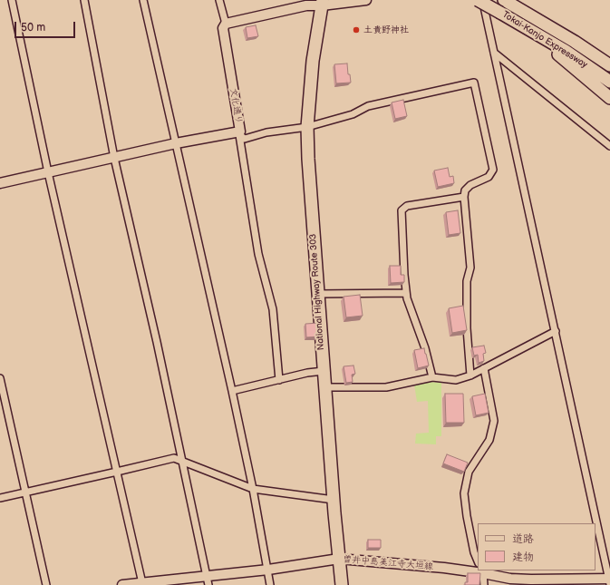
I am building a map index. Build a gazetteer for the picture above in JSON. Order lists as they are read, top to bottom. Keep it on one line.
{"streets":{"highway":["Tokai-Kanjo Expressway","National Highway Route 303"],"street":["文化通り","曽井中島美江寺大垣線"]},"crossings":[["National Highway Route 303","曽井中島美江寺大垣線"]],"places":["土貴野神社"],"legend":["道路","建物"],"scale_bar":"50 m"}
